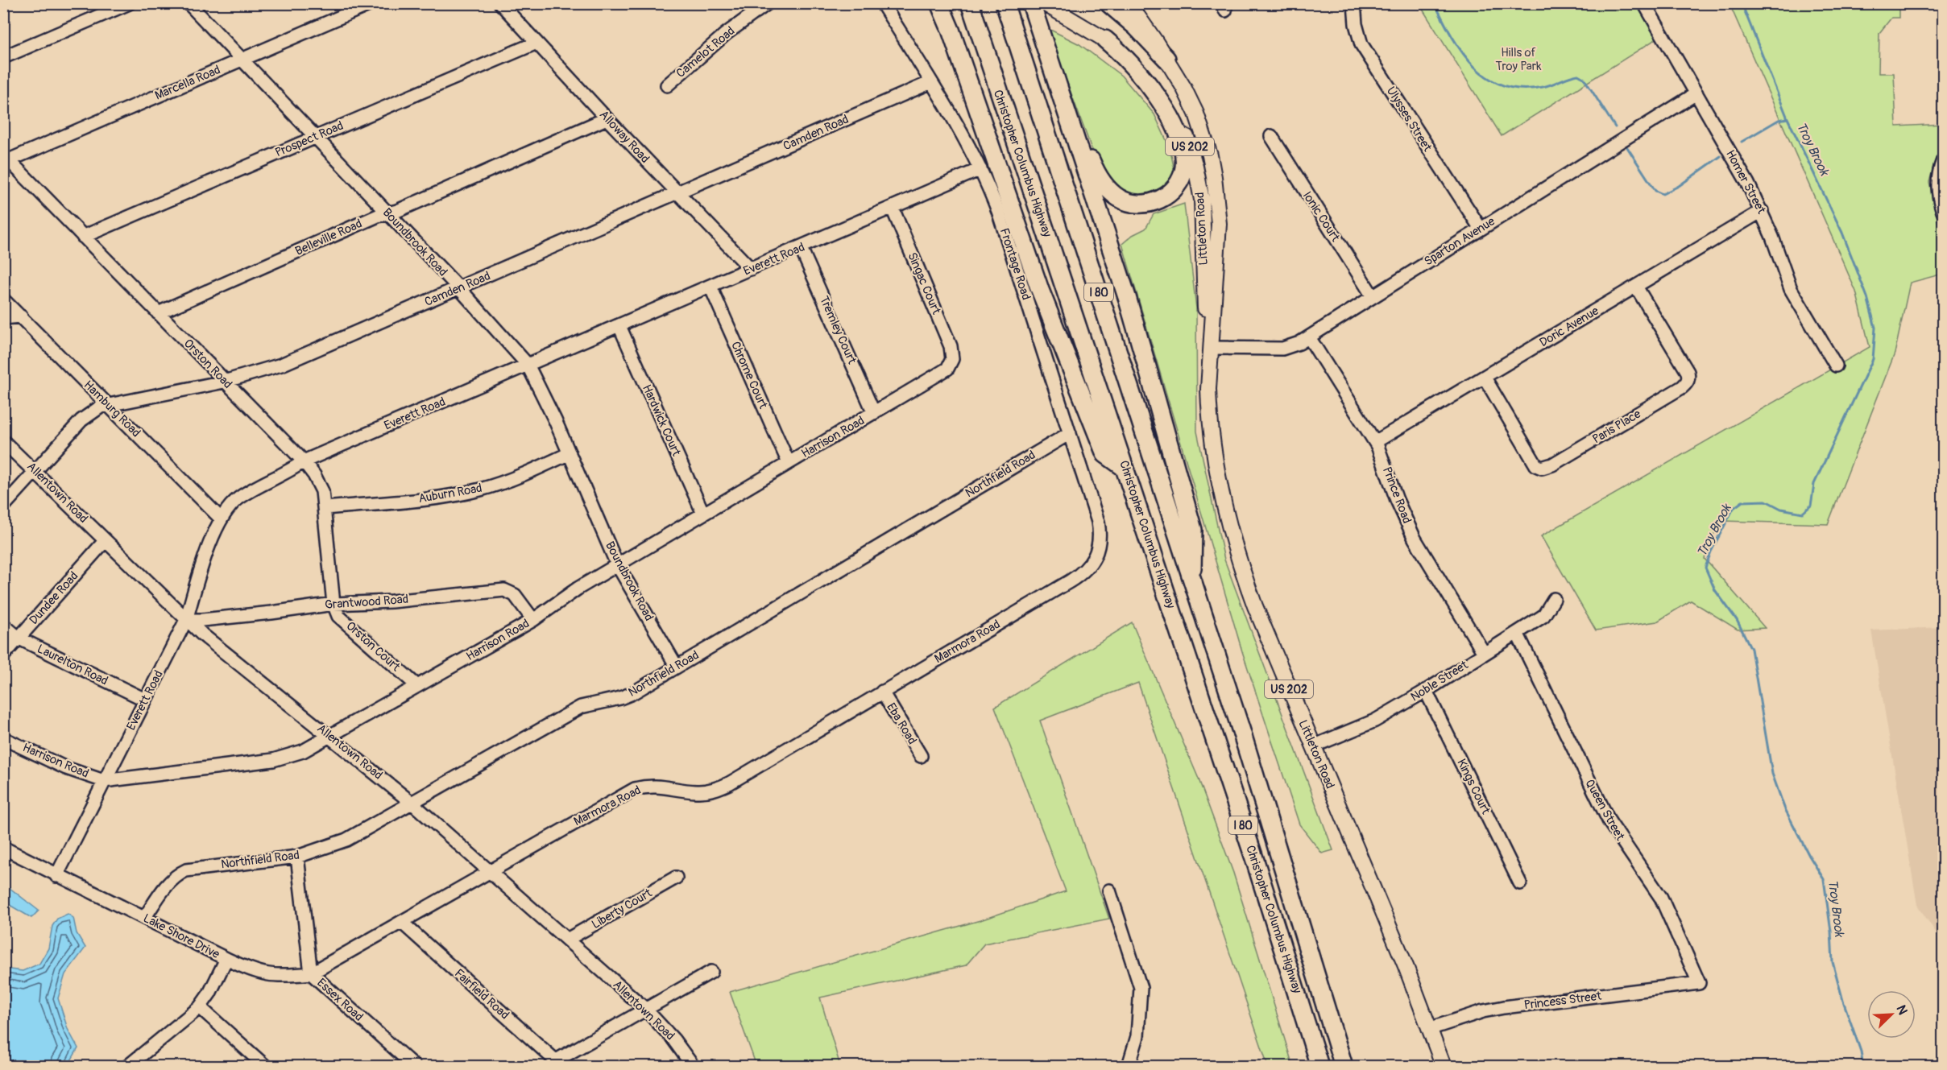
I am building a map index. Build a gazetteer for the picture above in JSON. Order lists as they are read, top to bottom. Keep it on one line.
{"streets":{"highway":["Christopher Columbus Highway","I 80"],"main road":["US 202","Littleton Road"],"street":["Camelot Road","Marcella Road","Ulysses Street","Camden Road","Alloway Road","Prospect Road","Homer Street","Ionic Court","Belleville Road","Sparton Avenue","Boundbrook Road","Everett Road","Frontage Road","Singac Court","Doric Avenue","Tremley Court","Orston Road","Chrome Court","Hamburg Road","Hardwick Court","Paris Place","Harrison Road","Northfield Road","Allentown Road","Auburn Road","Prince Road","Dundee Road","Grantwood Road","Marmora Road","Orston Court","Laurelton Road","Noble Street","Eba Road","Kings Court","Queen Street","Liberty Court","Lake Shore Drive","Fairfield Road","Essex Road","Princess Street"]},"crossings":[["Marcella Road","Boundbrook Road"],["Marcella Road","Orston Road"],["Ulysses Street","Sparton Avenue"],["Camden Road","Alloway Road"],["Camden Road","Boundbrook Road"],["Camden Road","Frontage Road"],["Camden Road","Orston Road"],["Camden Road","Hamburg Road"],["Camden Road","Allentown Road"],["Alloway Road","Prospect Road"],["Alloway Road","Belleville Road"],["Alloway Road","Everett Road"],["Prospect Road","Boundbrook Road"],["Prospect Road","Orston Road"],["Homer Street","Sparton Avenue"],["Homer Street","Doric Avenue"],["Ionic Court","Sparton Avenue"],["Littleton Road","Sparton Avenue"],["Littleton Road","Noble Street"],["Littleton Road","Princess Street"],["Belleville Road","Boundbrook Road"],["Belleville Road","Orston Road"],["Sparton Avenue","Prince Road"],["Boundbrook Road","Everett Road"],["Boundbrook Road","Harrison Road"],["Boundbrook Road","Northfield Road"],["Boundbrook Road","Auburn Road"],["Everett Road","Frontage Road"],["Everett Road","Singac Court"],["Everett Road","Tremley Court"],["Everett Road","Orston Road"],["Everett Road","Chrome Court"],["Everett Road","Hamburg Road"],["Everett Road","Hardwick Court"],["Everett Road","Harrison Road"],["Everett Road","Allentown Road"],["Everett Road","Grantwood Road"],["Everett Road","Laurelton Road"],["Everett Road","Lake Shore Drive"],["Frontage Road","Northfield Road"],["Frontage Road","Marmora Road"],["Singac Court","Harrison Road"],["Doric Avenue","Paris Place"],["Doric Avenue","Prince Road"],["Tremley Court","Harrison Road"],["Orston Road","Auburn Road"],["Orston Road","Grantwood Road"],["Orston Road","Orston Court"],["Chrome Court","Harrison Road"],["Hardwick Court","Harrison Road"],["Harrison Road","Allentown Road"],["Harrison Road","Grantwood Road"],["Harrison Road","Orston Court"],["Northfield Road","Allentown Road"],["Northfield Road","Lake Shore Drive"],["Northfield Road","Essex Road"],["Allentown Road","Dundee Road"],["Allentown Road","Grantwood Road"],["Allentown Road","Marmora Road"],["Allentown Road","Liberty Court"],["Prince Road","Noble Street"],["Dundee Road","Laurelton Road"],["Grantwood Road","Orston Court"],["Marmora Road","Eba Road"],["Marmora Road","Lake Shore Drive"],["Marmora Road","Fairfield Road"],["Marmora Road","Essex Road"],["Noble Street","Kings Court"],["Noble Street","Queen Street"],["Queen Street","Princess Street"]],"water":["Troy Brook"],"parks":["Hills of Troy Park"],"north":"top right"}
